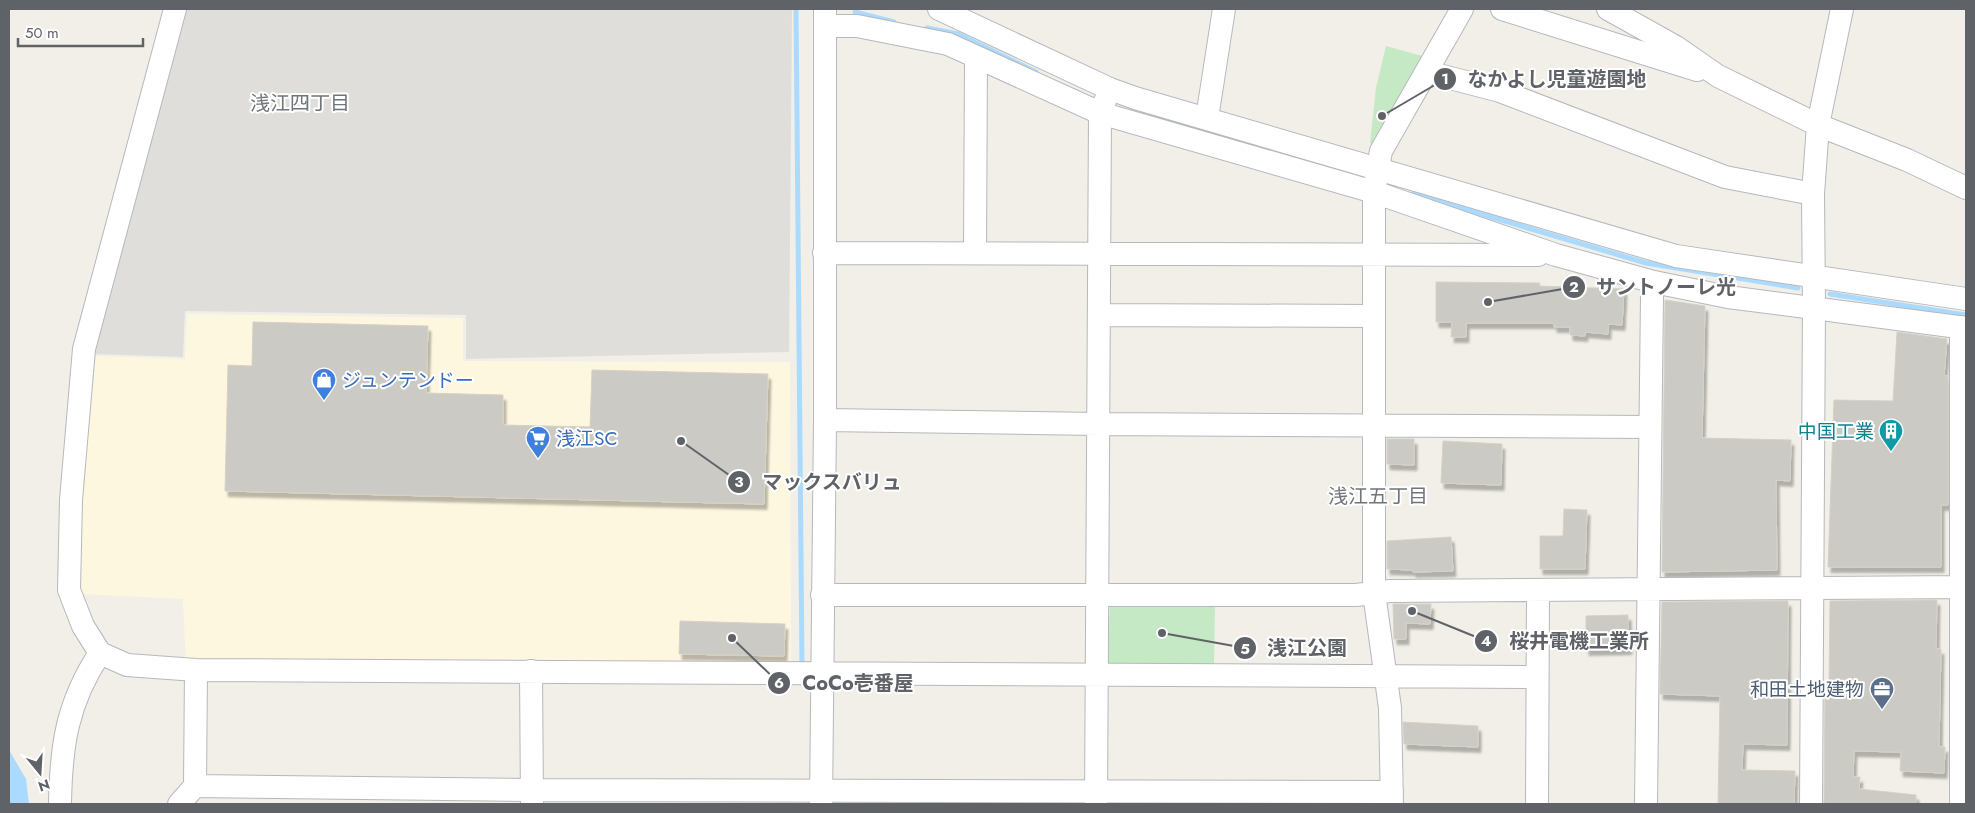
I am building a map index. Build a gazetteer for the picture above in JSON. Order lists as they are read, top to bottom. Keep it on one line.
{"districts":["浅江四丁目","浅江五丁目"],"places":{"other":["なかよし児童遊園地","サントノーレ光","マックスバリュ","桜井電機工業所","浅江公園","CoCo壱番屋"],"shop":["ジュンテンドー"],"building":["中国工業"],"supermarket":["浅江SC"],"office":["和田土地建物"]},"scale_bar":"50 m","north":"bottom"}
